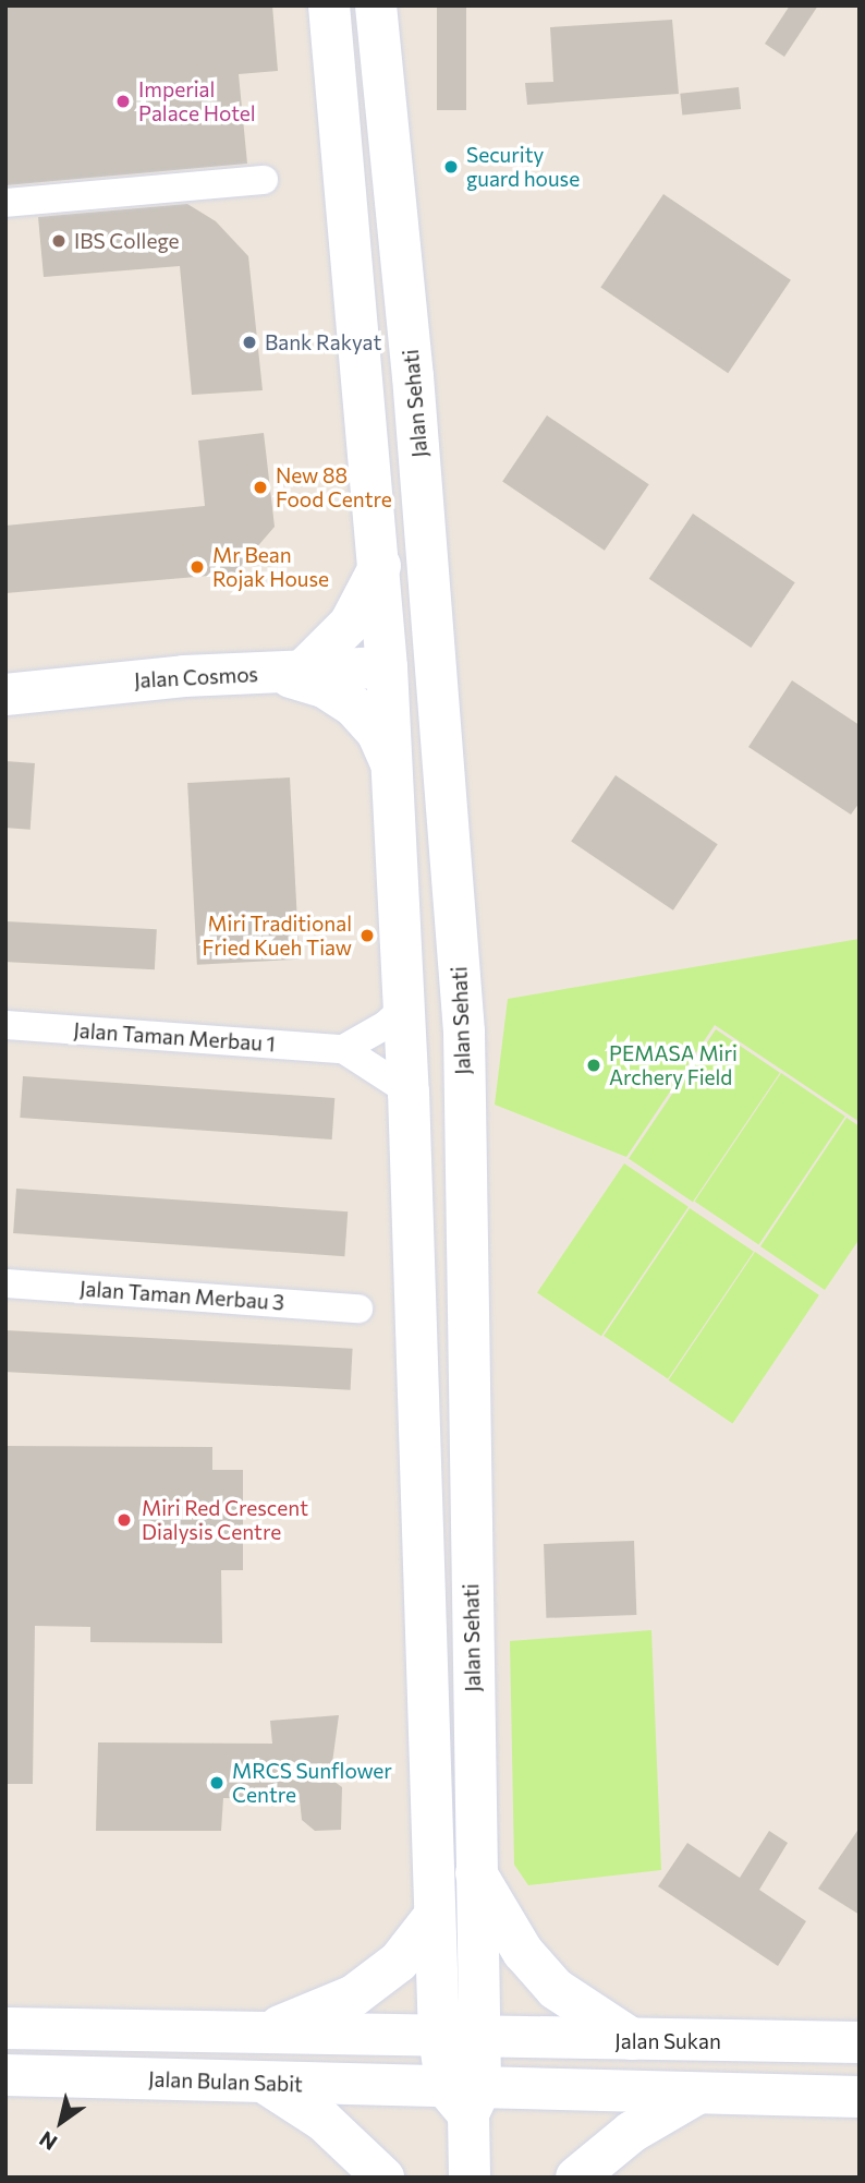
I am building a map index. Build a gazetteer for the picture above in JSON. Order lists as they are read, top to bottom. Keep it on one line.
{"streets":{"main road":["Jalan Sehati","Jalan Cosmos","Jalan Sukan","Jalan Bulan Sabit"],"street":["Jalan Taman Merbau 1","Jalan Taman Merbau 3"]},"crossings":[["Jalan Sehati","Jalan Sukan"]],"places":["Imperial Palace Hotel","Security guard house","IBS College","Bank Rakyat","New 88 Food Centre","Mr Bean Rojak House","Miri Traditional Fried Kueh Tiaw","PEMASA Miri Archery Field","Miri Red Crescent Dialysis Centre","MRCS Sunflower Centre"],"north":"bottom left"}
